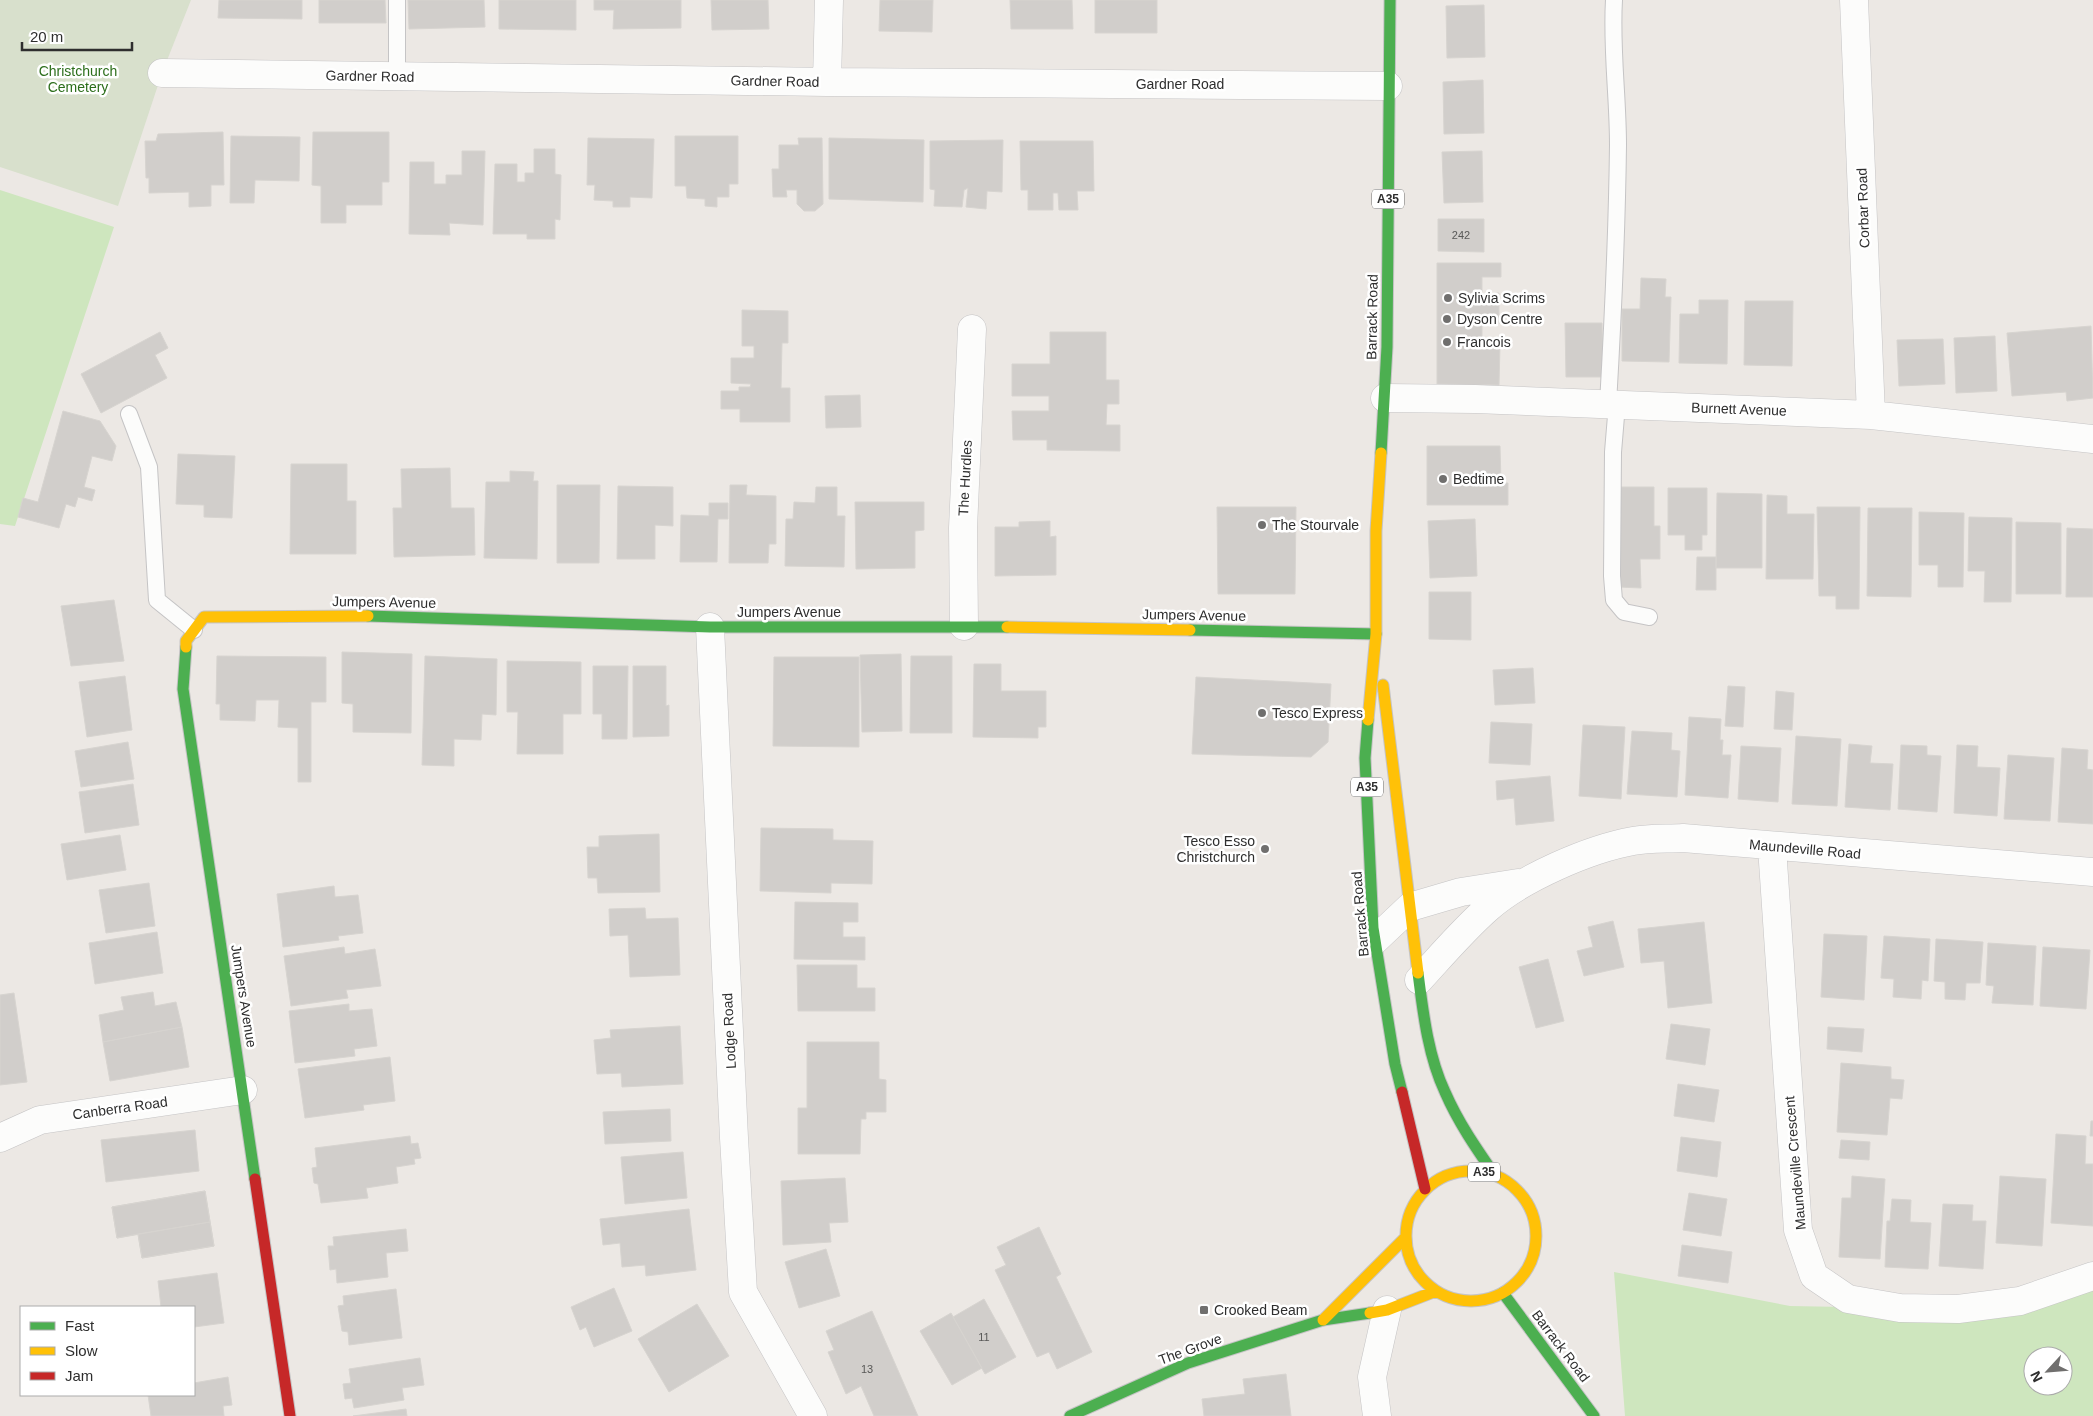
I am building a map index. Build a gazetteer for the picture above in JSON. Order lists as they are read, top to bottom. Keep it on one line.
{"streets":{"street":["Gardner Road","A35","Corbar Road","Barrack Road","Burnett Avenue","The Hurdles","Jumpers Avenue","Maundeville Road","Lodge Road","Canberra Road","Maundeville Crescent","The Grove"]},"crossings":[["Gardner Road","Barrack Road"],["A35","Barrack Road"],["A35","The Grove"],["Corbar Road","Burnett Avenue"],["Barrack Road","Burnett Avenue"],["Barrack Road","Jumpers Avenue"],["Barrack Road","Maundeville Road"],["Barrack Road","The Grove"],["The Hurdles","Jumpers Avenue"],["Jumpers Avenue","Lodge Road"],["Jumpers Avenue","Canberra Road"],["Maundeville Road","Maundeville Crescent"]],"parks":["Christchurch Cemetery"],"places":{"other":["Sylivia Scrims","Dyson Centre","Francois","Bedtime","The Stourvale","Tesco Express","Tesco Esso Christchurch"],"transit":["Crooked Beam"]},"house_numbers":["242","11","13"],"legend":["Fast","Slow","Jam"],"scale_bar":"20 m","north":"bottom left"}
